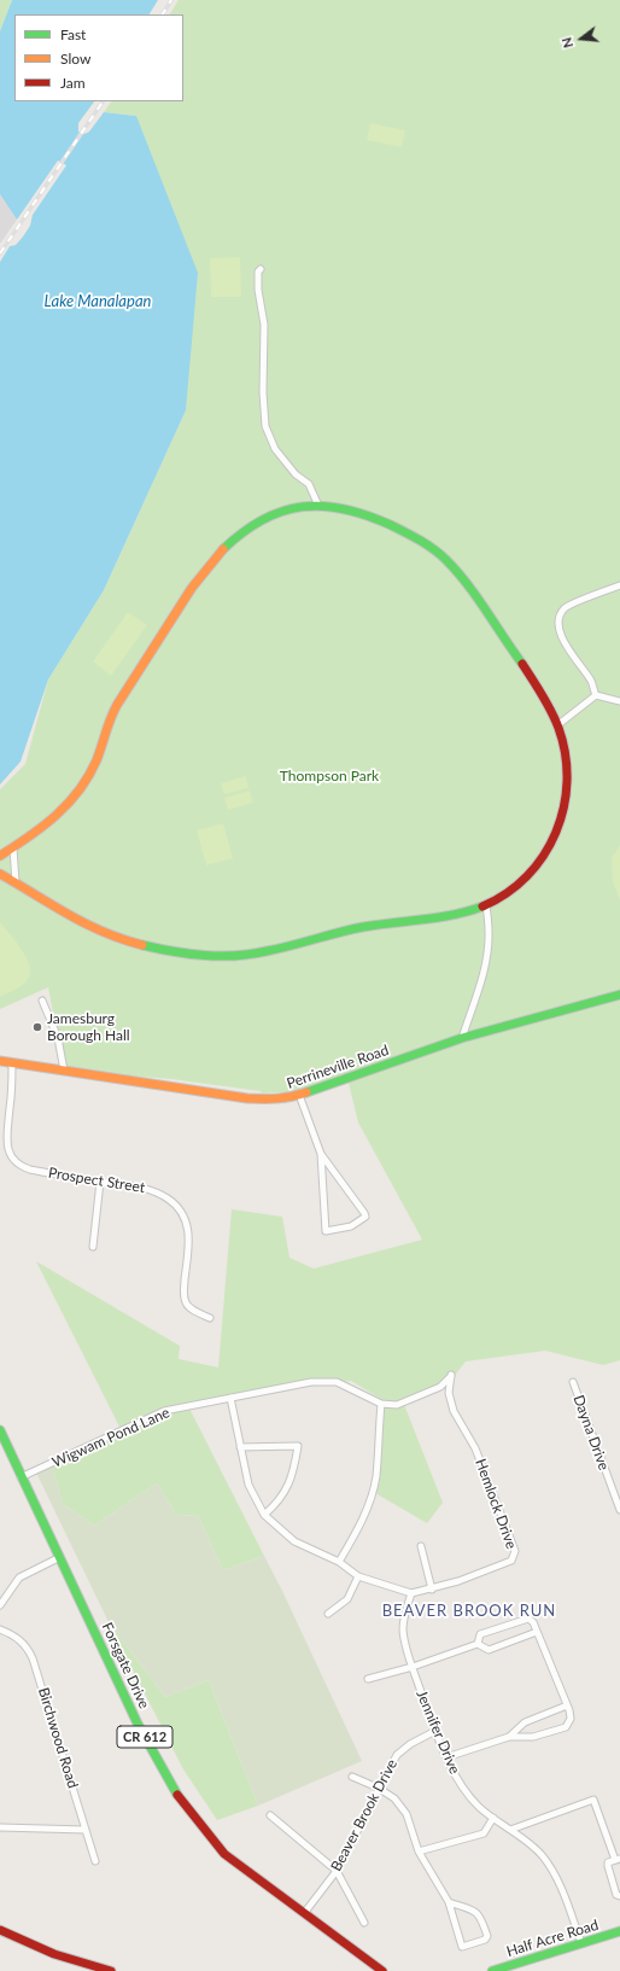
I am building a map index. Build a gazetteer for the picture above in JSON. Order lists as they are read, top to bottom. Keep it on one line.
{"streets":{"street":["Perrineville Road","Prospect Street","Dayna Drive","Wigwam Pond Lane","Hemlock Drive","Forsgate Drive","Jennifer Drive","CR 612","Birchwood Road","Beaver Brook Drive","Half Acre Road"]},"crossings":[["Perrineville Road","Prospect Street"],["Wigwam Pond Lane","Hemlock Drive"],["Wigwam Pond Lane","Forsgate Drive"],["Hemlock Drive","Jennifer Drive"],["Forsgate Drive","Beaver Brook Drive"],["Jennifer Drive","Beaver Brook Drive"],["Jennifer Drive","Half Acre Road"]],"districts":["BEAVER BROOK RUN"],"water":["Lake Manalapan"],"parks":["Thompson Park"],"places":["Jamesburg Borough Hall"],"legend":["Fast","Slow","Jam"],"north":"left"}
